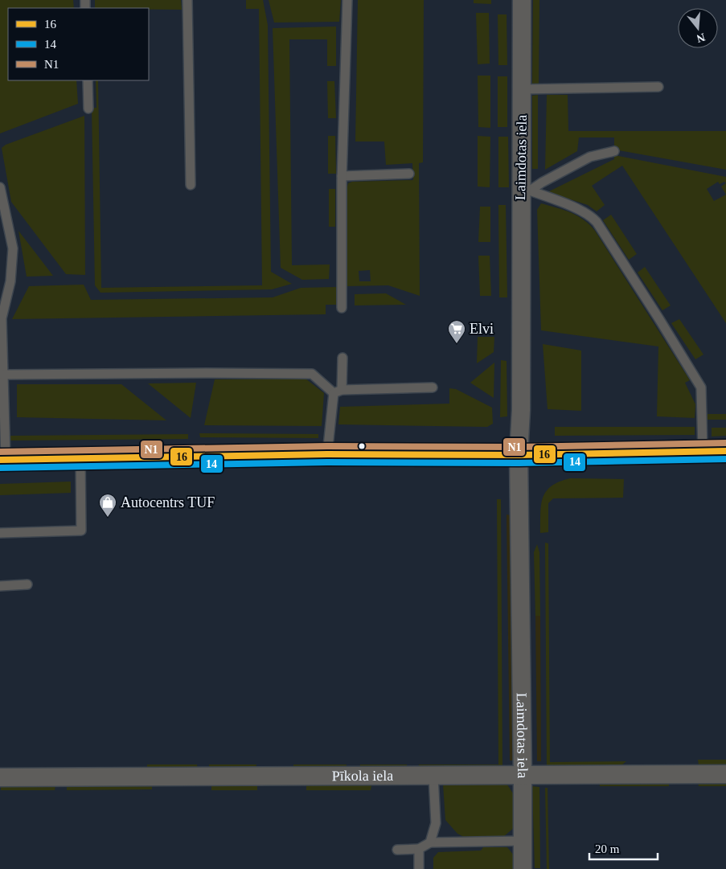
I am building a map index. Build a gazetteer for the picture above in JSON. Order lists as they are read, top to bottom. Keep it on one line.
{"streets":{"street":["Laimdotas iela","Pīkola iela"]},"crossings":[["Laimdotas iela","Pīkola iela"]],"places":{"supermarket":["Elvi"],"shop":["Autocentrs TUF"]},"lines":["transit line N1","transit line 16","transit line 14"],"legend":["16","14","N1"],"scale_bar":"20 m","north":"bottom"}
